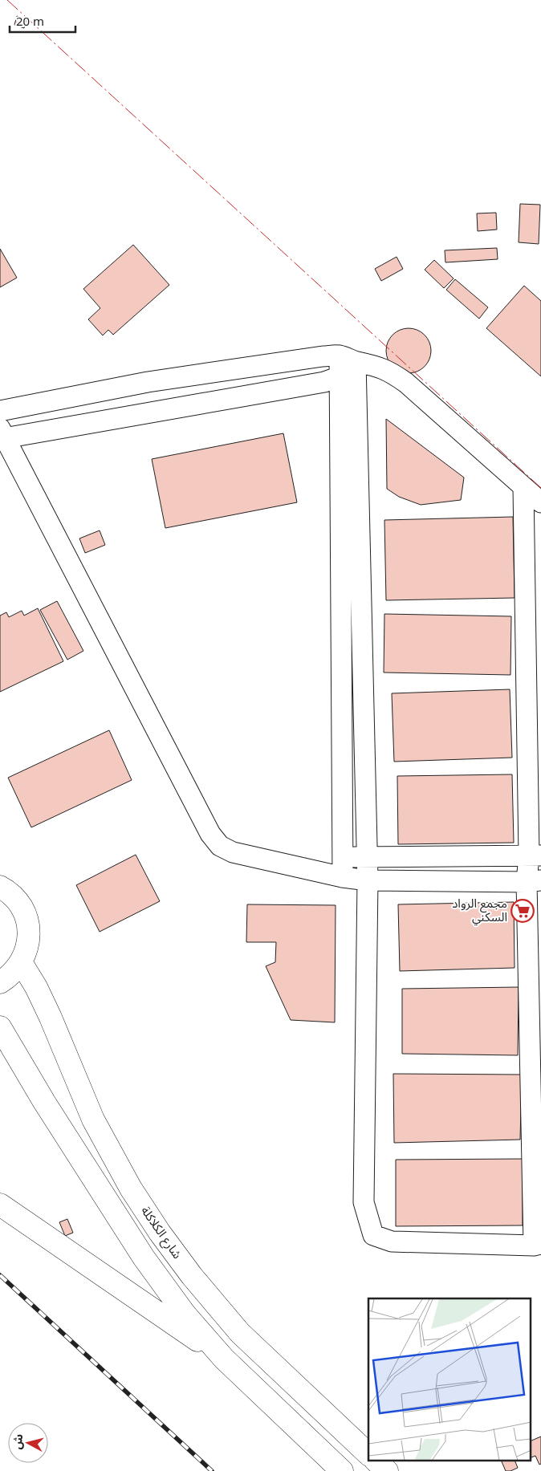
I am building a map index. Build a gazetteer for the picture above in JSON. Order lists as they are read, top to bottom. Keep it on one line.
{"streets":{"main road":["شارع الكلاكلة"]},"places":{"supermarket":["مجمع الرواد السكني"]},"scale_bar":"20 m","north":"left"}
